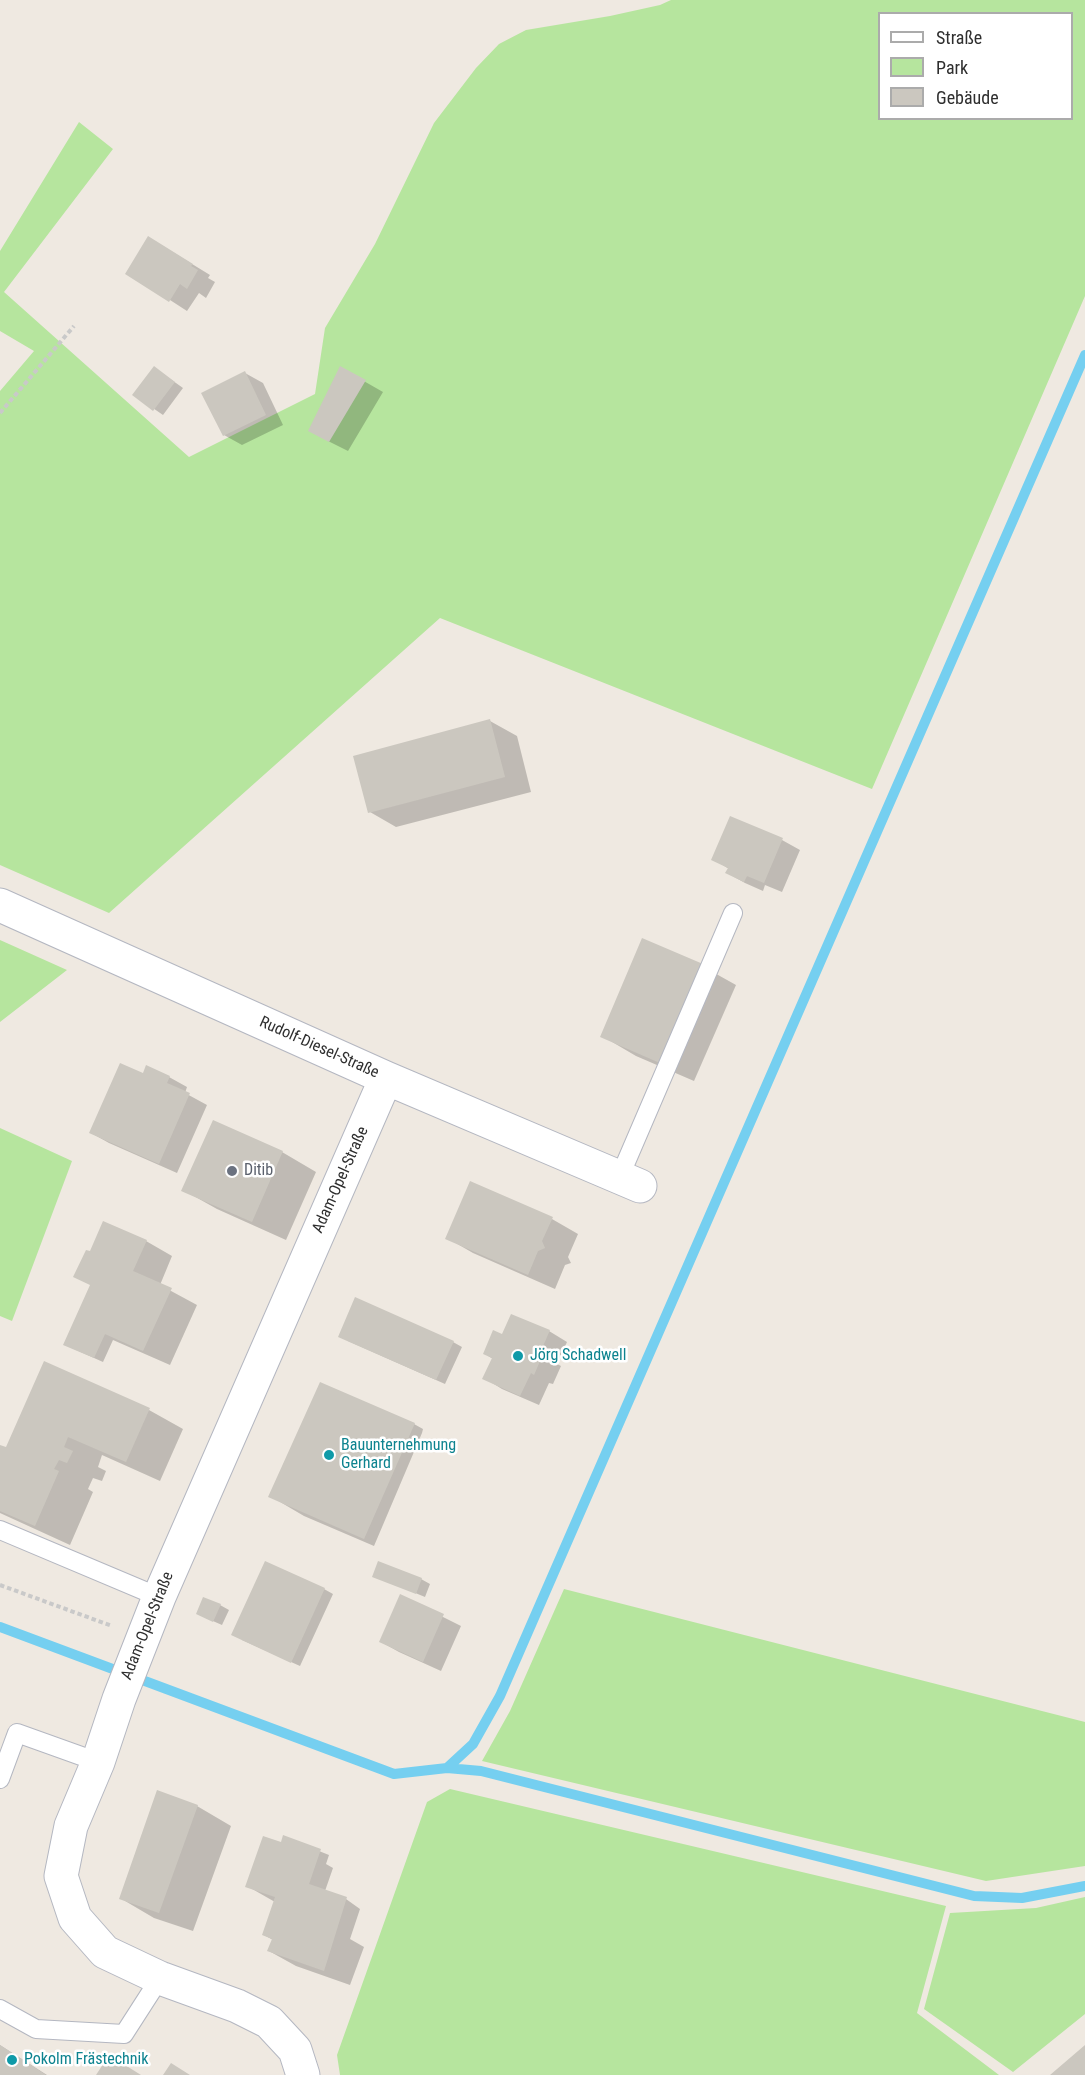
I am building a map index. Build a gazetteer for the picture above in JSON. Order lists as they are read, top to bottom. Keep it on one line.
{"streets":{"street":["Rudolf-Diesel-Straße","Adam-Opel-Straße"]},"crossings":[["Rudolf-Diesel-Straße","Adam-Opel-Straße"]],"places":["Ditib","Jörg Schadwell","Bauunternehmung Gerhard","Pokolm Frästechnik"],"legend":["Straße","Park","Gebäude"]}
